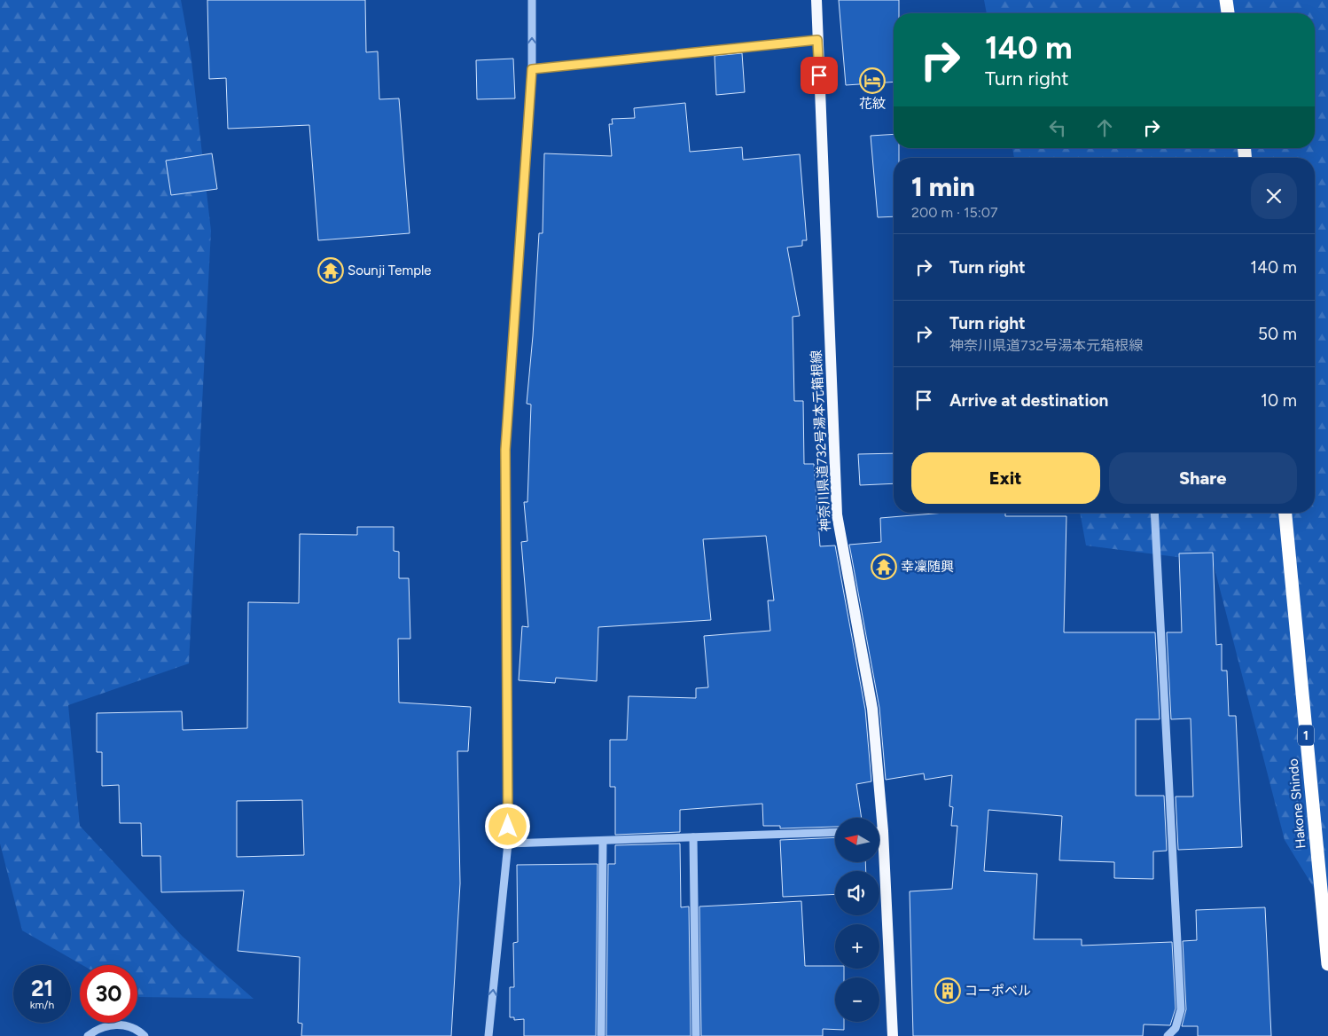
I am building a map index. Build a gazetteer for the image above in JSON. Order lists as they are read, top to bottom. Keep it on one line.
{"streets":{"highway":["1","Hakone Shindo"],"main road":["神奈川県道732号湯本元箱根線"]},"places":{"hotel":["花紋"],"temple":["Sounji Temple","幸凜随興"],"building":["コーポベル"]},"north":"left","page":{"turn":["140 m","Turn right"],"heading":["1 min","200 m · 15:07"],"list":[{"name":"Turn right","value":"140 m"},{"name":"Turn right","note":"神奈川県道732号湯本元箱根線","value":"50 m"},{"name":"Arrive at destination","value":"10 m"}],"buttons":["Exit","Share"],"map_buttons":["+","−"],"speed":"21 km/h","limit":"30"}}
